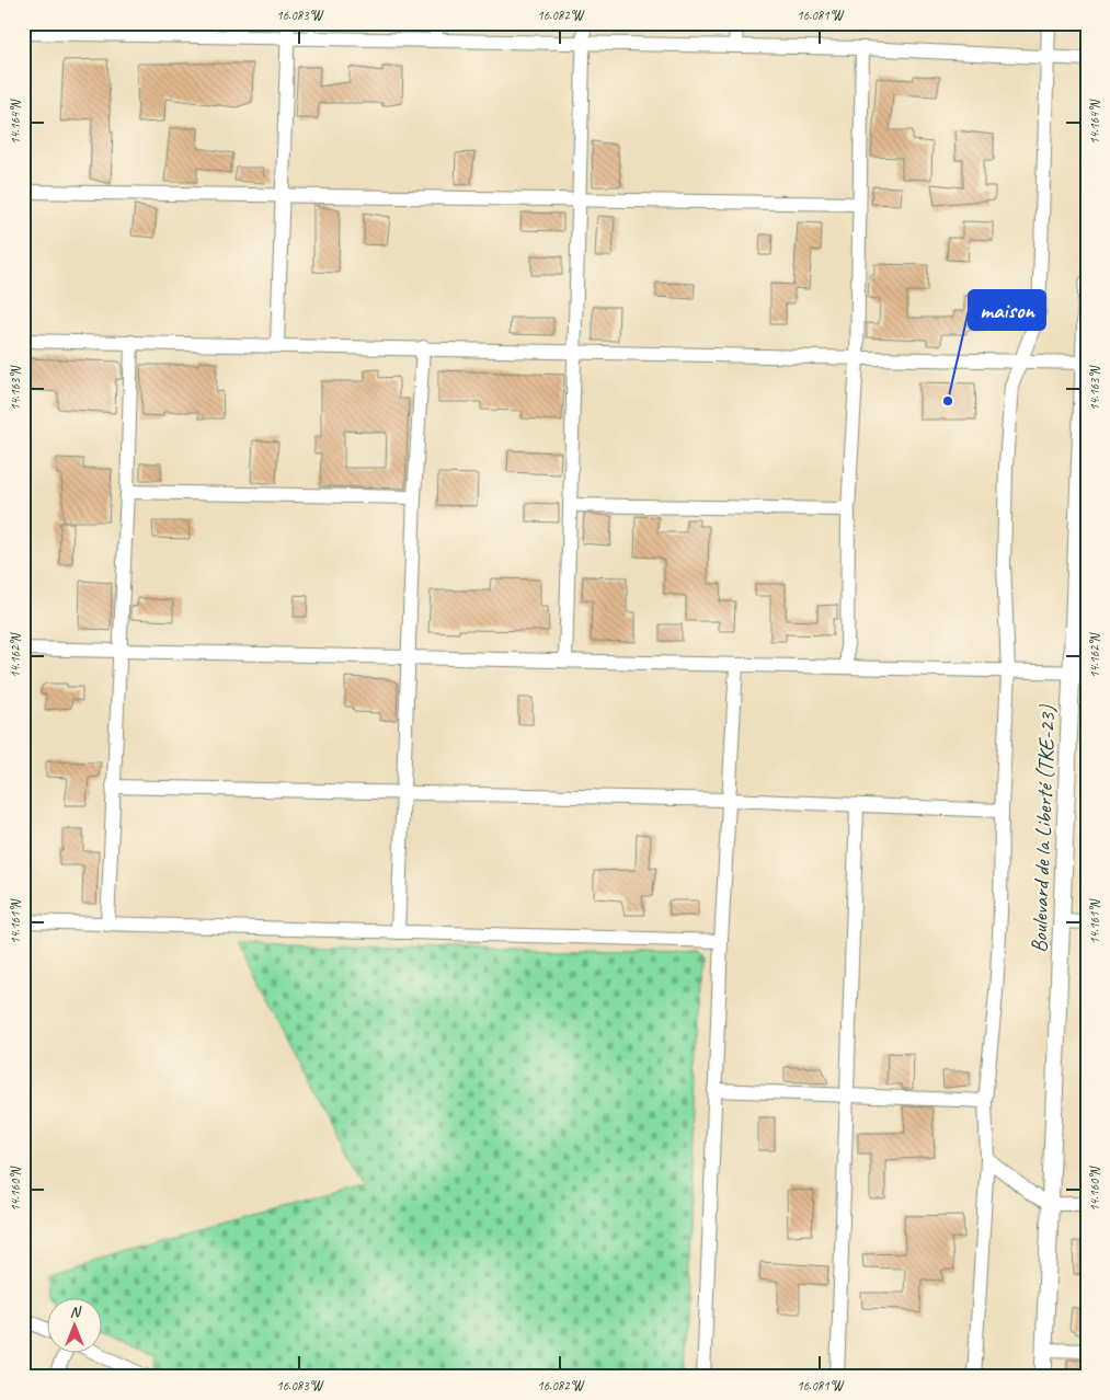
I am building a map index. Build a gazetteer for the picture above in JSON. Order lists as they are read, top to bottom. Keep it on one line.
{"streets":{"street":["Boulevard de la Liberté (TKE-23)"]},"places":["maison"],"north":"top","coordinates":["16.083°W","16.082°W","16.081°W","14.164°N","14.163°N","14.162°N","14.161°N","14.160°N"]}
